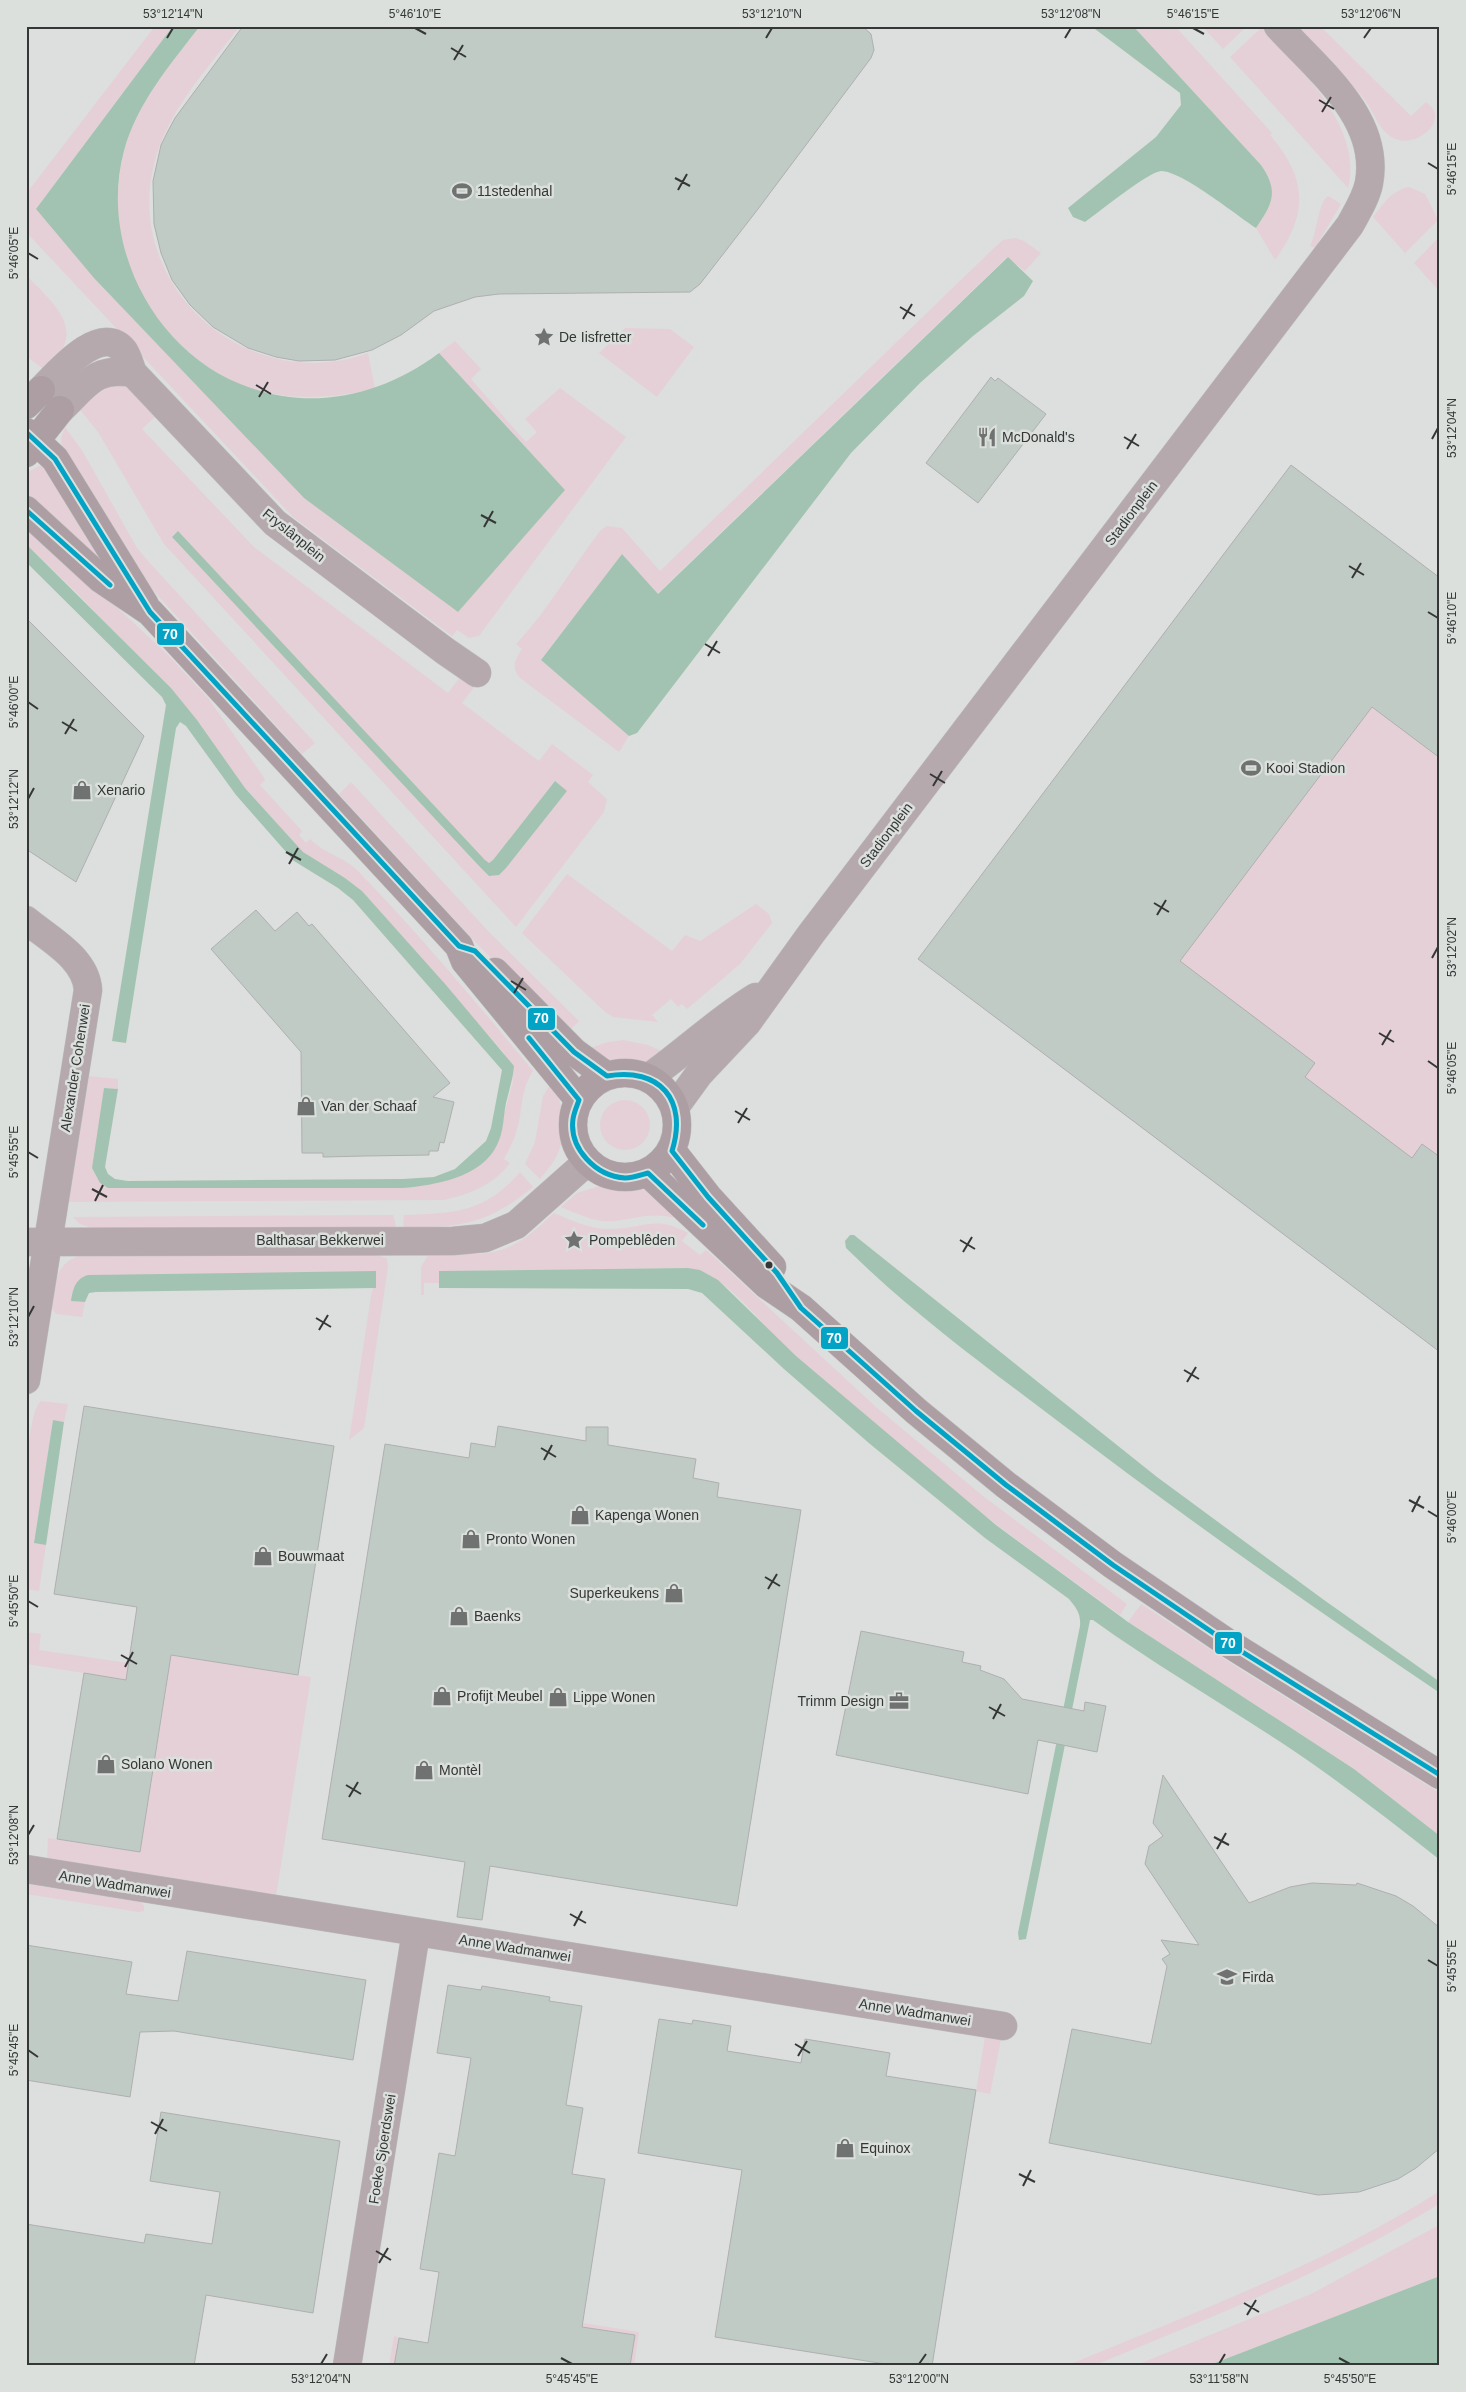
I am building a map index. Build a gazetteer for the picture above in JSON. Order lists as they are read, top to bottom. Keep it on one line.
{"streets":{"street":["Stadionplein","Fryslânplein","Alexander Cohenwei","Balthasar Bekkerwei","Anne Wadmanwei","Foeke Sjoerdswei"]},"crossings":[["Stadionplein","Balthasar Bekkerwei"],["Alexander Cohenwei","Balthasar Bekkerwei"],["Anne Wadmanwei","Foeke Sjoerdswei"]],"places":{"sports":["11stedenhal","Kooi Stadion"],"place":["De Iisfretter","Pompeblêden"],"restaurant":["McDonald's"],"shop":["Xenario","Van der Schaaf","Kapenga Wonen","Pronto Wonen","Bouwmaat","Superkeukens","Baenks","Profijt Meubel","Lippe Wonen","Solano Wonen","Montèl","Equinox"],"office":["Trimm Design"],"school or university":["Firda"]},"lines":["transit line 70"],"coordinates":["53°12'14\"N","5°46'10\"E","53°12'10\"N","53°12'08\"N","5°46'15\"E","53°12'06\"N","5°46'05\"E","53°12'04\"N","5°46'00\"E","53°12'12\"N","53°12'02\"N","5°45'55\"E","5°45'50\"E","5°45'45\"E","53°12'00\"N","53°11'58\"N"]}
